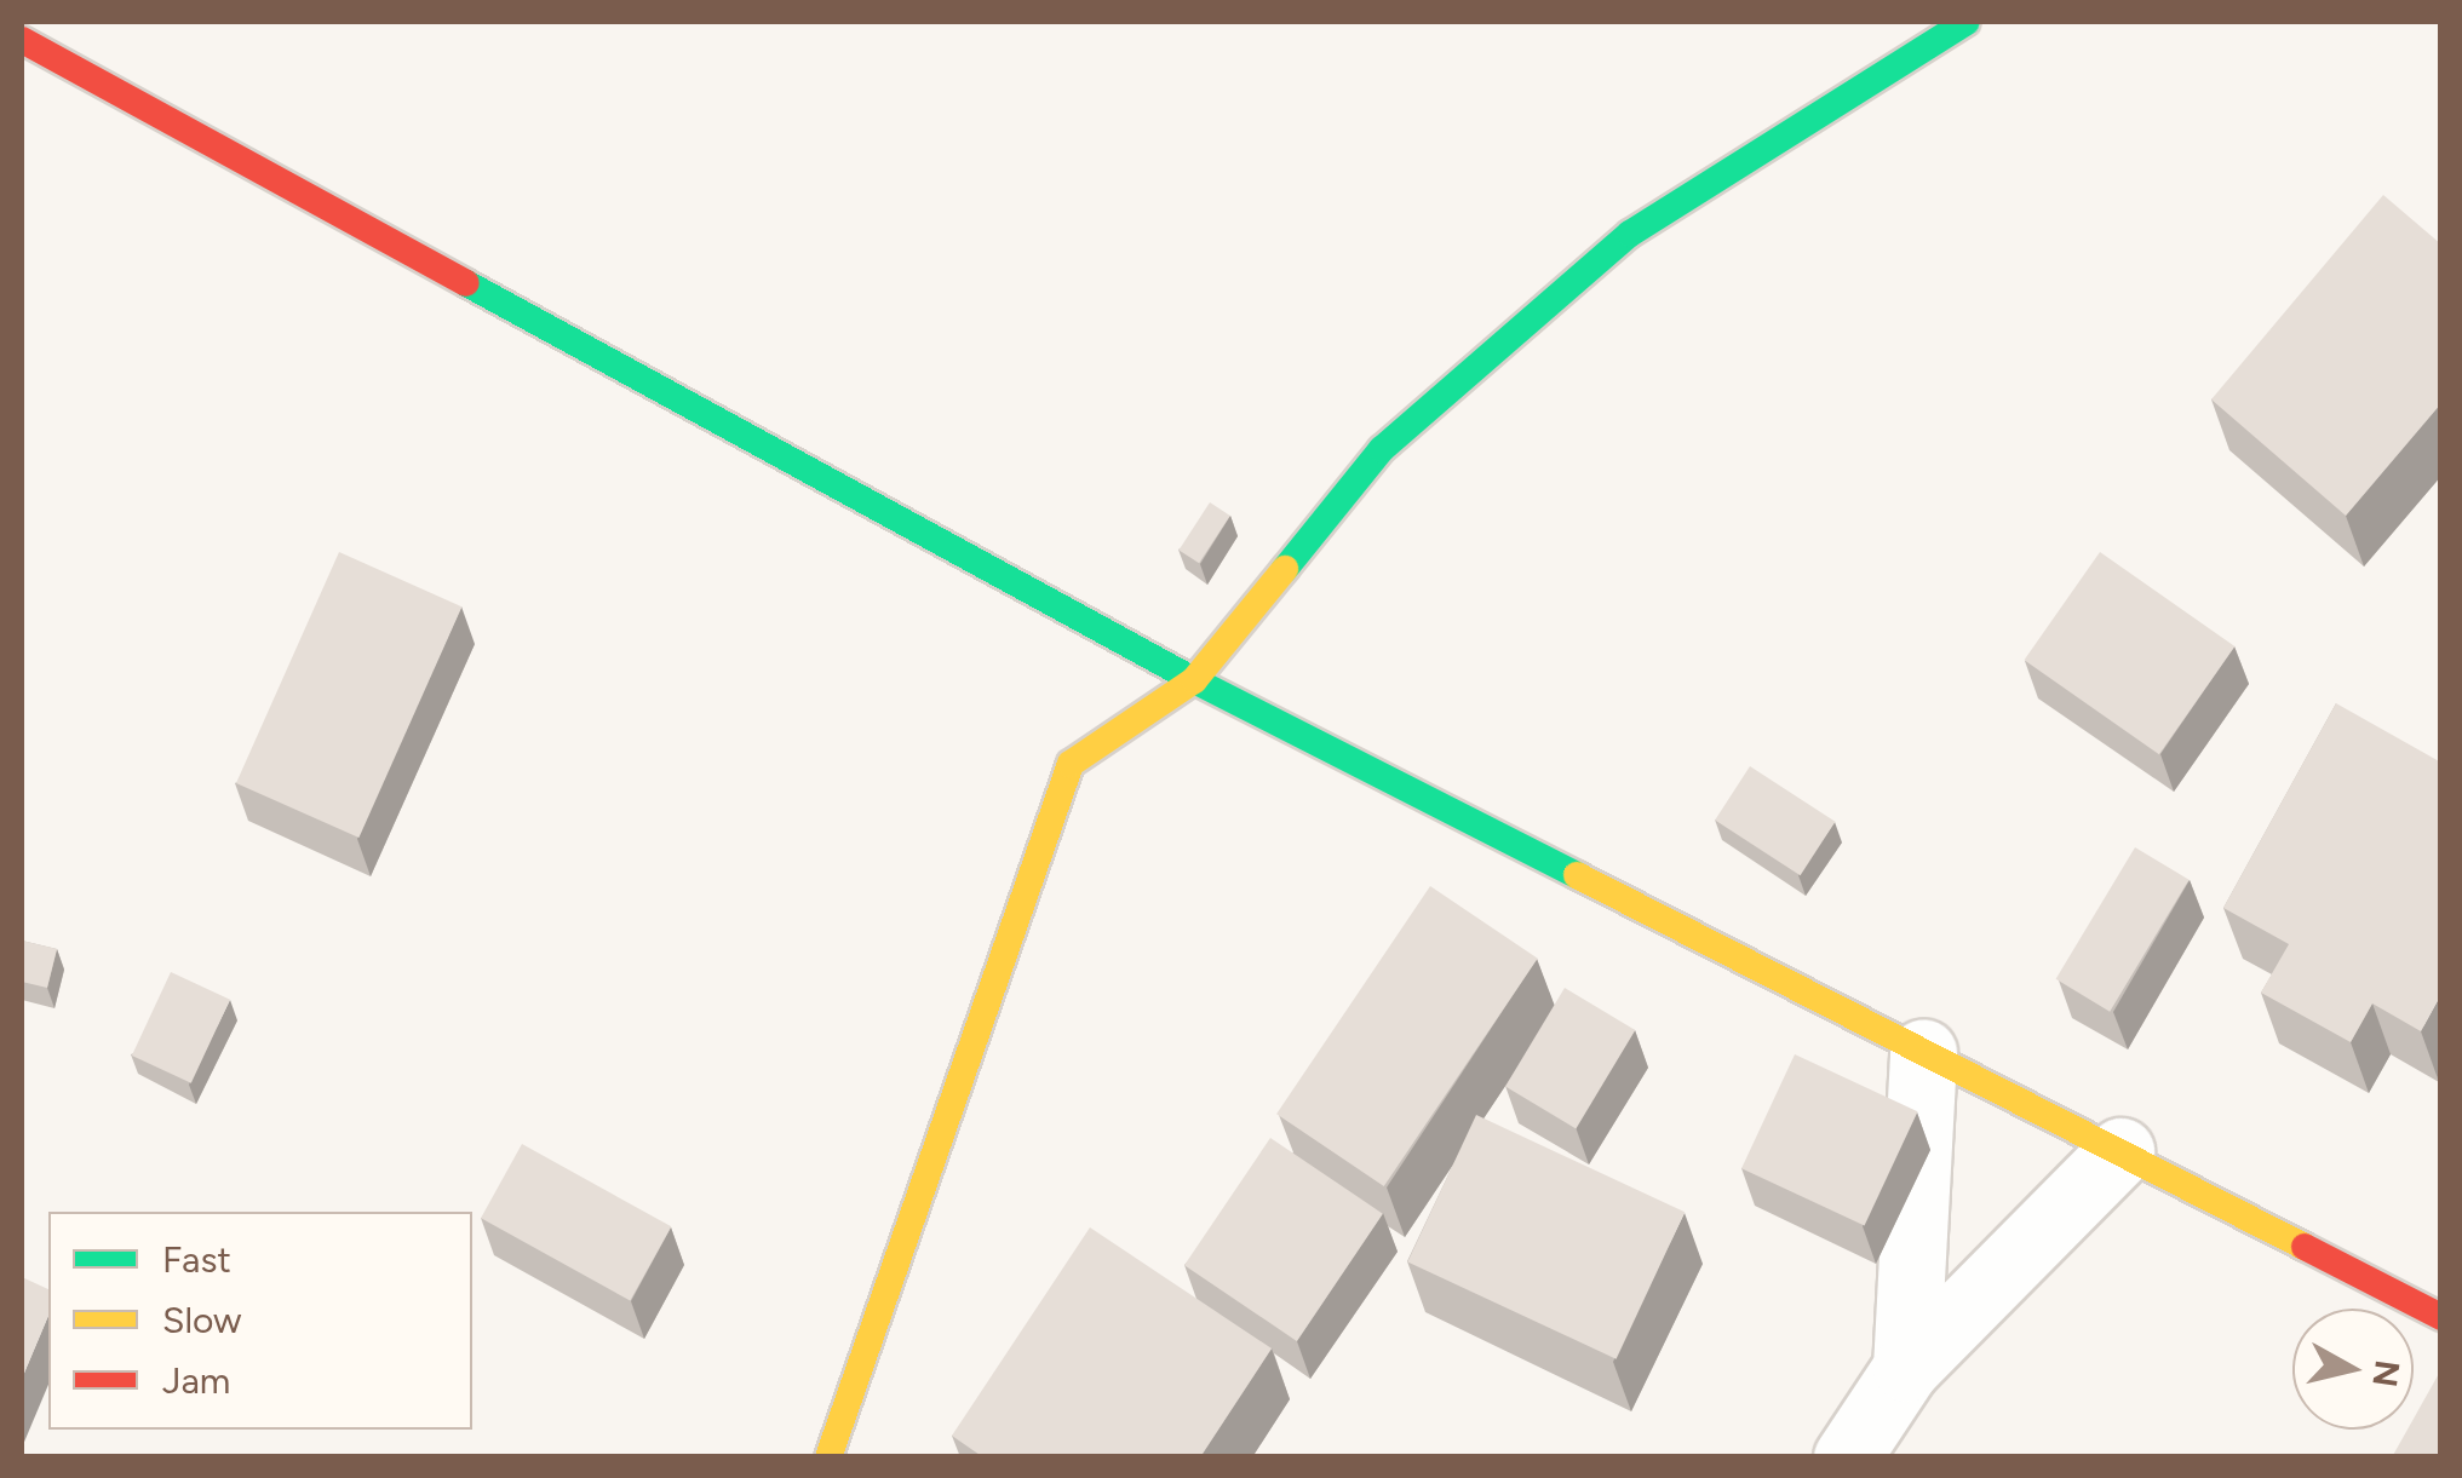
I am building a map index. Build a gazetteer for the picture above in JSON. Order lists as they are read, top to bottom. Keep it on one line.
{"legend":["Fast","Slow","Jam"],"north":"right"}
